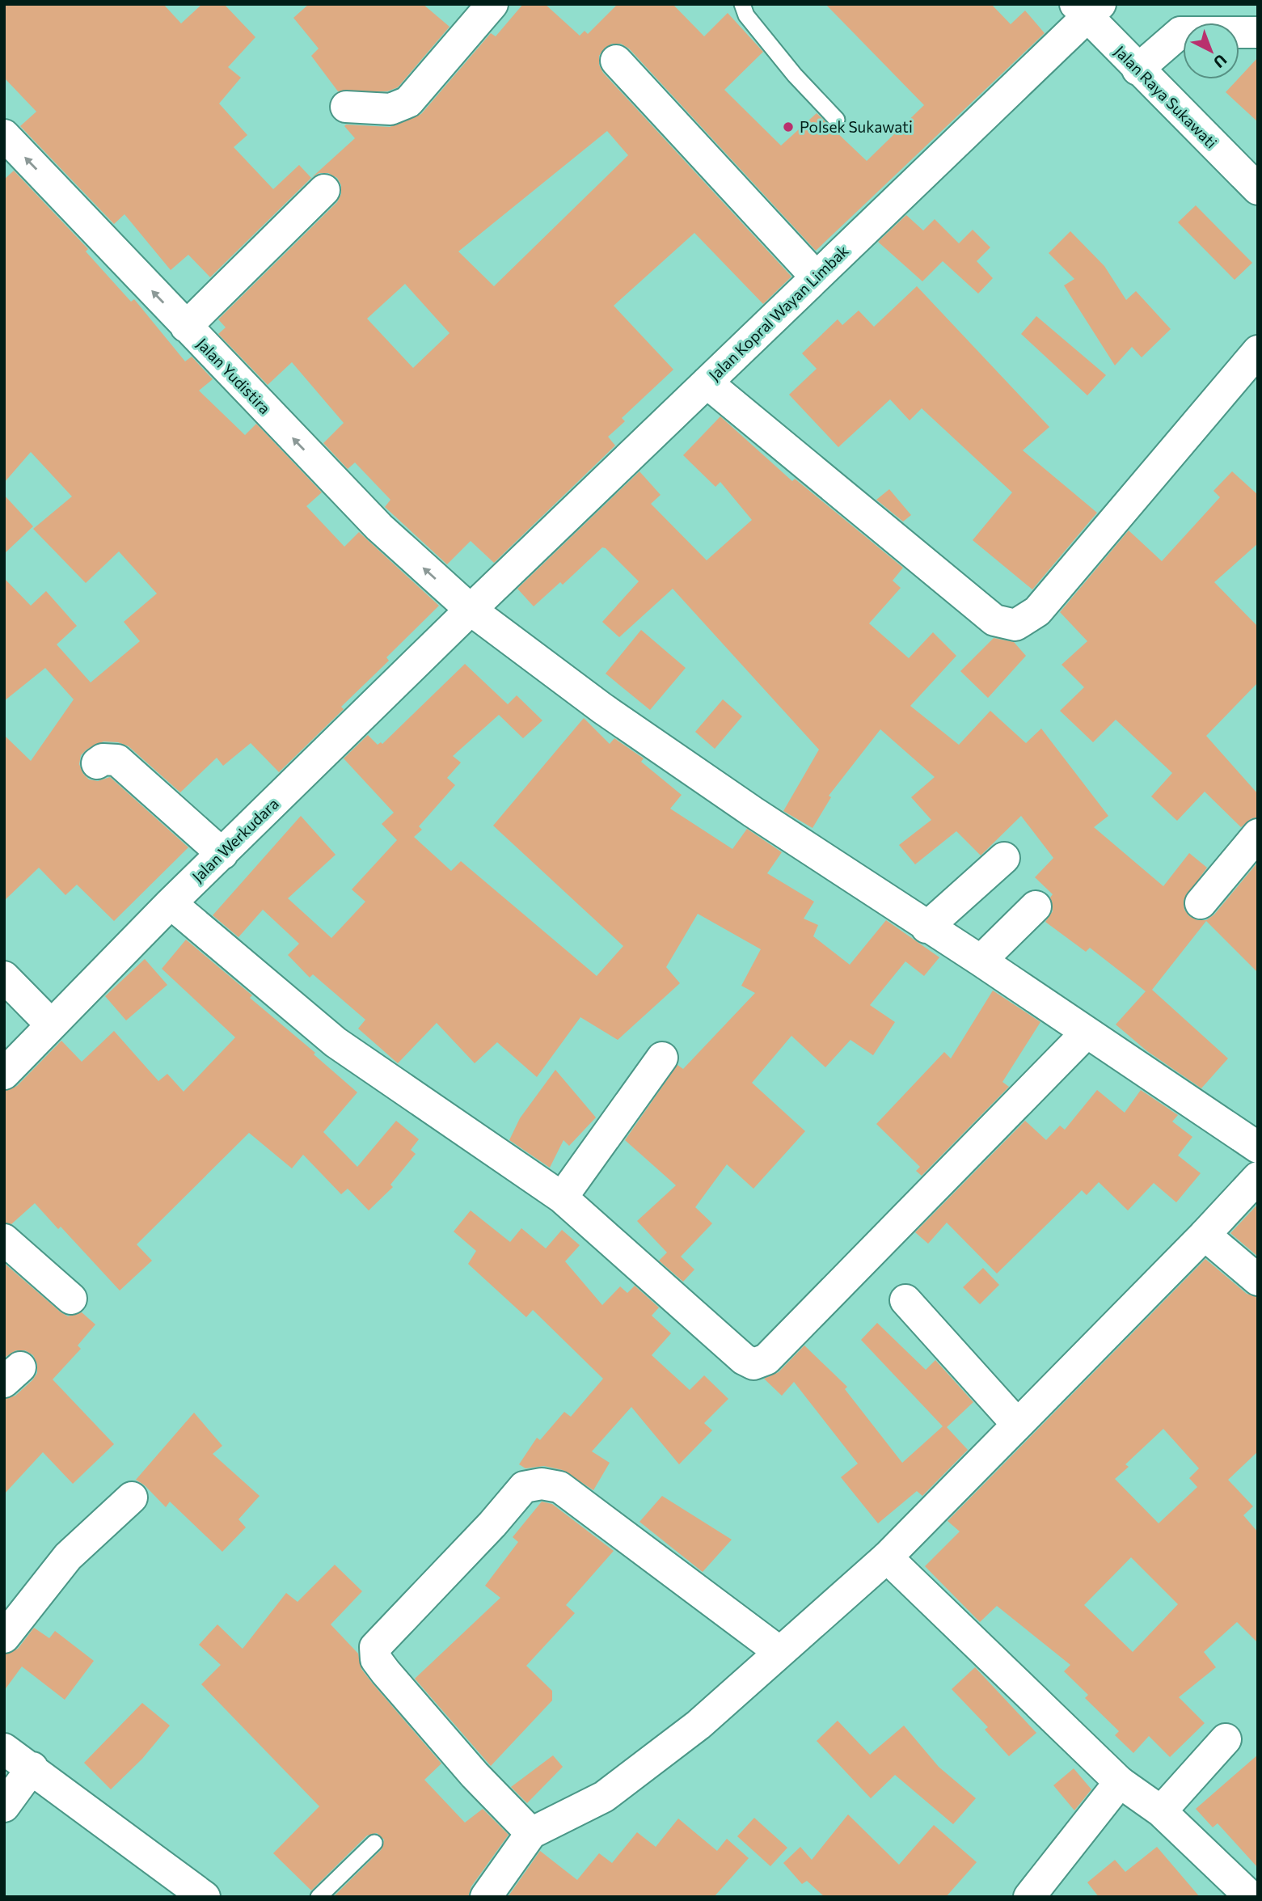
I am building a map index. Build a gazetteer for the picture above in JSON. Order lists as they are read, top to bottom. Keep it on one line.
{"streets":{"main road":["Jalan Raya Sukawati","Jalan Kopral Wayan Limbak","Jalan Yudistira","Jalan Werkudara"]},"crossings":[["Jalan Raya Sukawati","Jalan Kopral Wayan Limbak"],["Jalan Kopral Wayan Limbak","Jalan Yudistira"],["Jalan Kopral Wayan Limbak","Jalan Werkudara"],["Jalan Yudistira","Jalan Werkudara"]],"one_way":["Jalan Yudistira"],"places":["Polsek Sukawati"],"north":"bottom right"}
